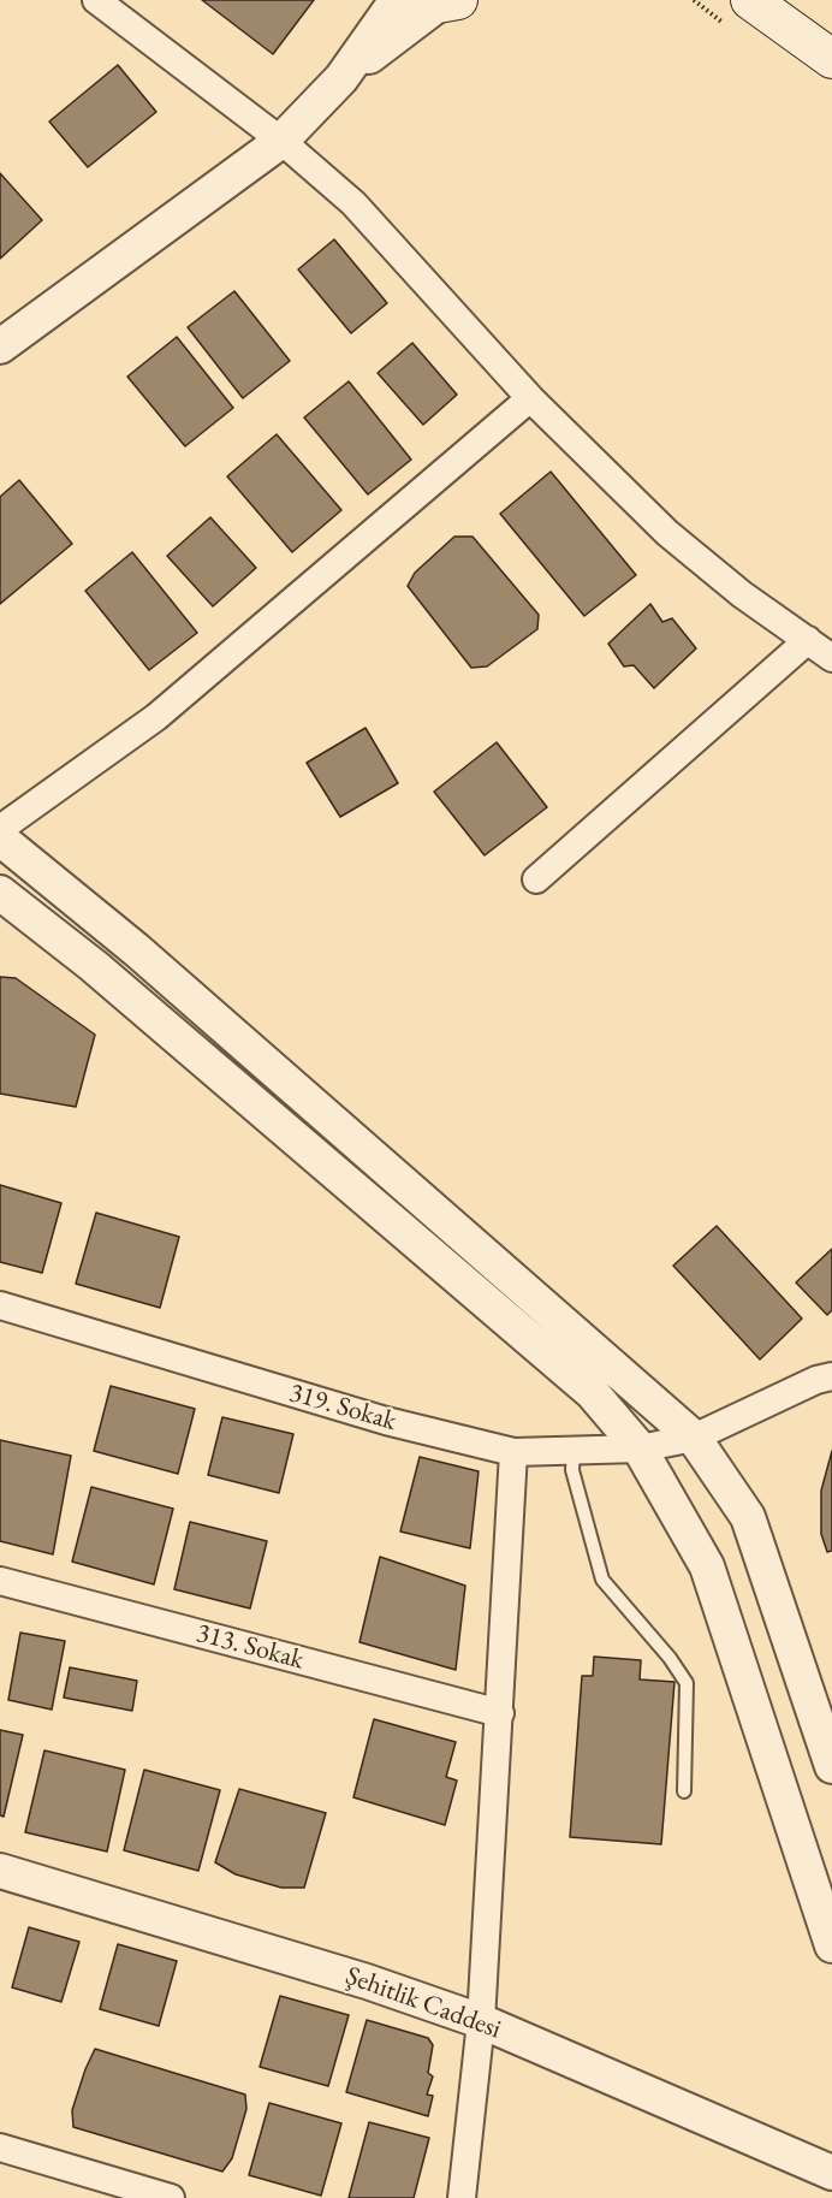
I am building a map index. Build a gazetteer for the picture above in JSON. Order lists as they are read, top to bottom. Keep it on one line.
{"streets":{"street":["319. Sokak","313. Sokak","Şehitlik Caddesi"]}}
